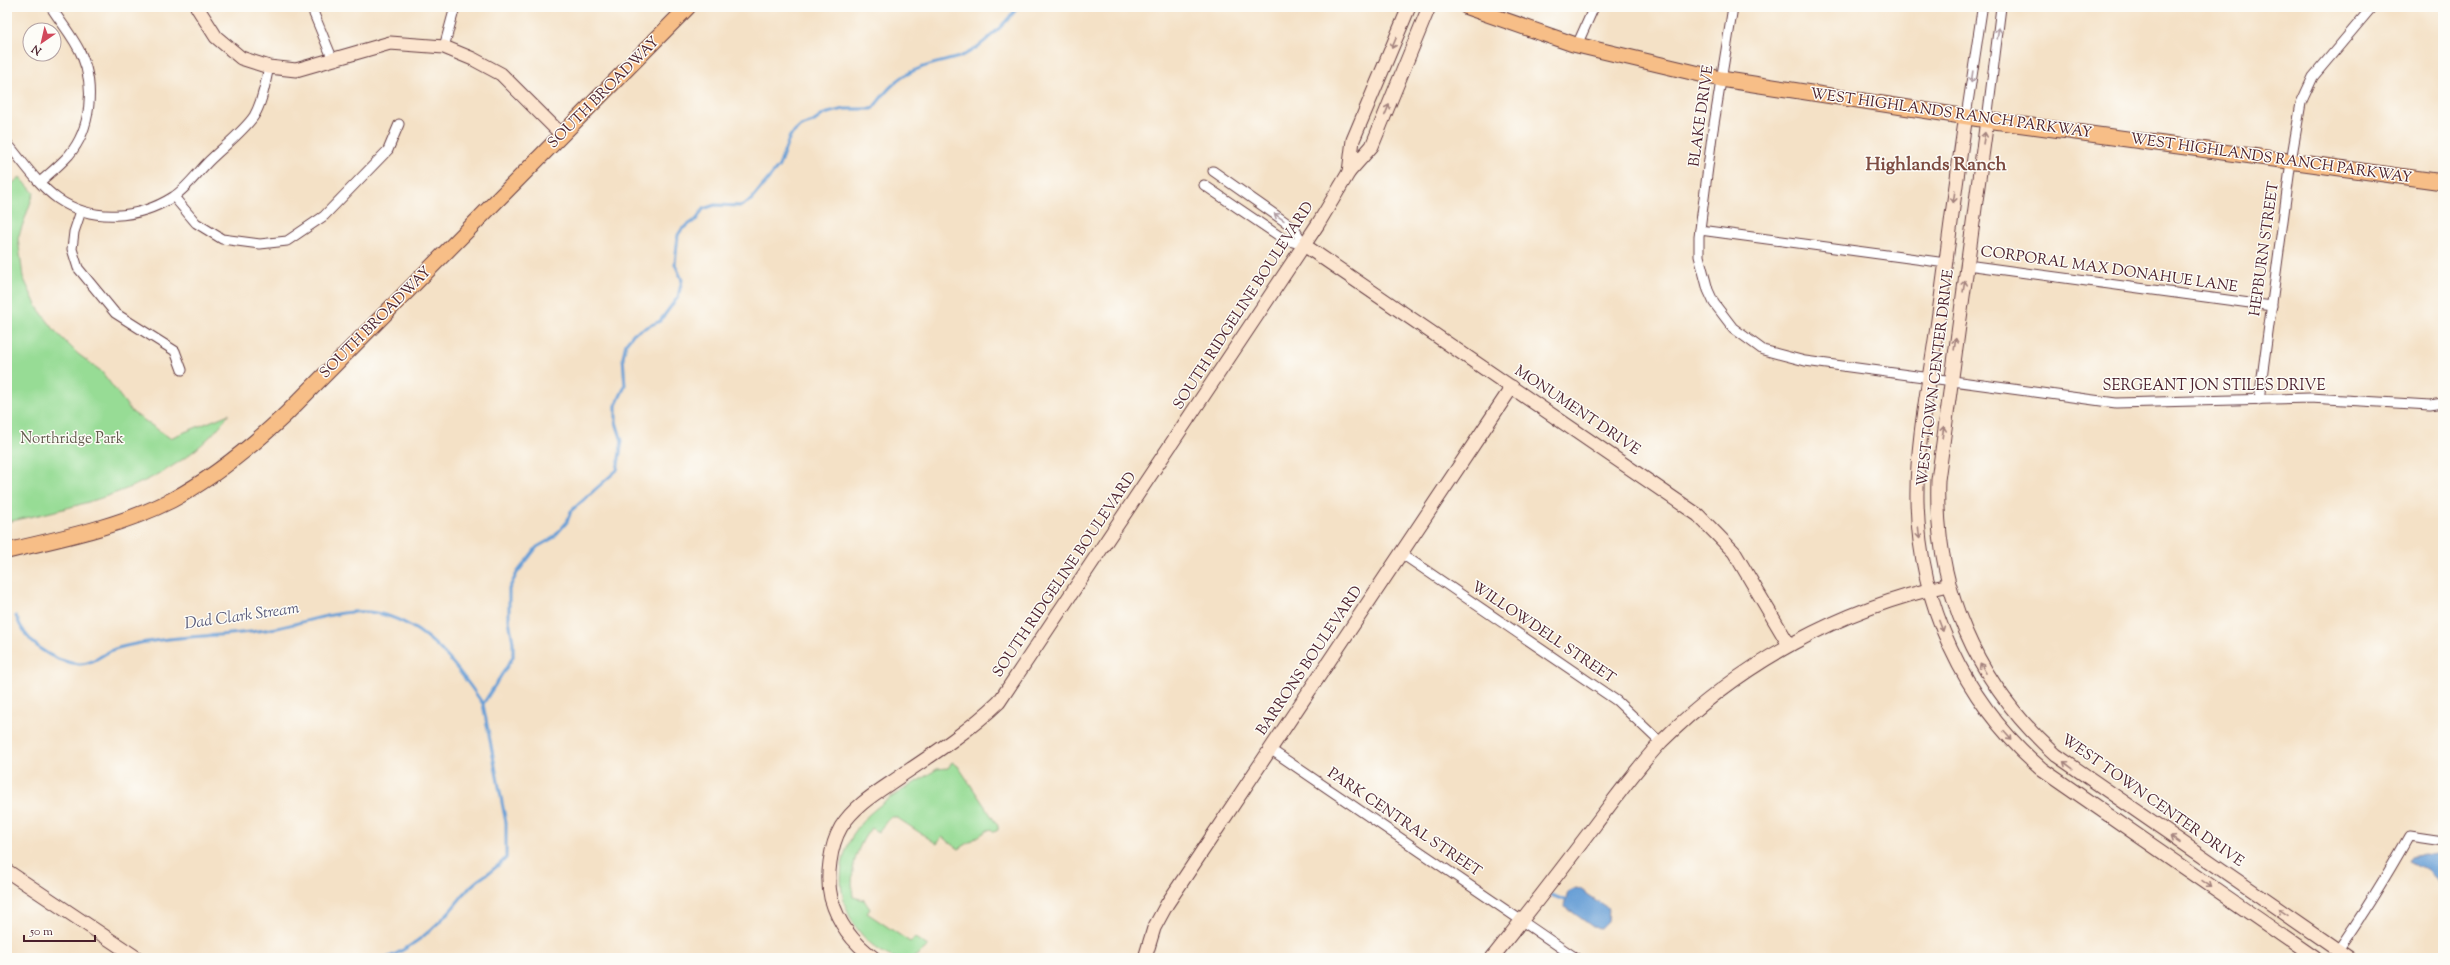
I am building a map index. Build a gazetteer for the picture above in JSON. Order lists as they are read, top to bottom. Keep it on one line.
{"streets":{"main road":["SOUTH BROADWAY","WEST HIGHLANDS RANCH PARKWAY"],"street":["BLAKE DRIVE","HEPBURN STREET","CORPORAL MAX DONAHUE LANE","SOUTH RIDGELINE BOULEVARD","WEST TOWN CENTER DRIVE","SERGEANT JON STILES DRIVE","MONUMENT DRIVE","WILLOWDELL STREET","BARRONS BOULEVARD","PARK CENTRAL STREET"]},"crossings":[["WEST HIGHLANDS RANCH PARKWAY","BLAKE DRIVE"],["WEST HIGHLANDS RANCH PARKWAY","HEPBURN STREET"],["WEST HIGHLANDS RANCH PARKWAY","WEST TOWN CENTER DRIVE"],["BLAKE DRIVE","SERGEANT JON STILES DRIVE"],["HEPBURN STREET","CORPORAL MAX DONAHUE LANE"],["HEPBURN STREET","SERGEANT JON STILES DRIVE"],["CORPORAL MAX DONAHUE LANE","WEST TOWN CENTER DRIVE"],["SOUTH RIDGELINE BOULEVARD","MONUMENT DRIVE"],["WEST TOWN CENTER DRIVE","SERGEANT JON STILES DRIVE"],["MONUMENT DRIVE","BARRONS BOULEVARD"],["WILLOWDELL STREET","BARRONS BOULEVARD"],["BARRONS BOULEVARD","PARK CENTRAL STREET"]],"districts":["Highlands Ranch"],"water":["Dad Clark Stream"],"parks":["Northridge Park"],"scale_bar":"50 m","north":"bottom left"}
